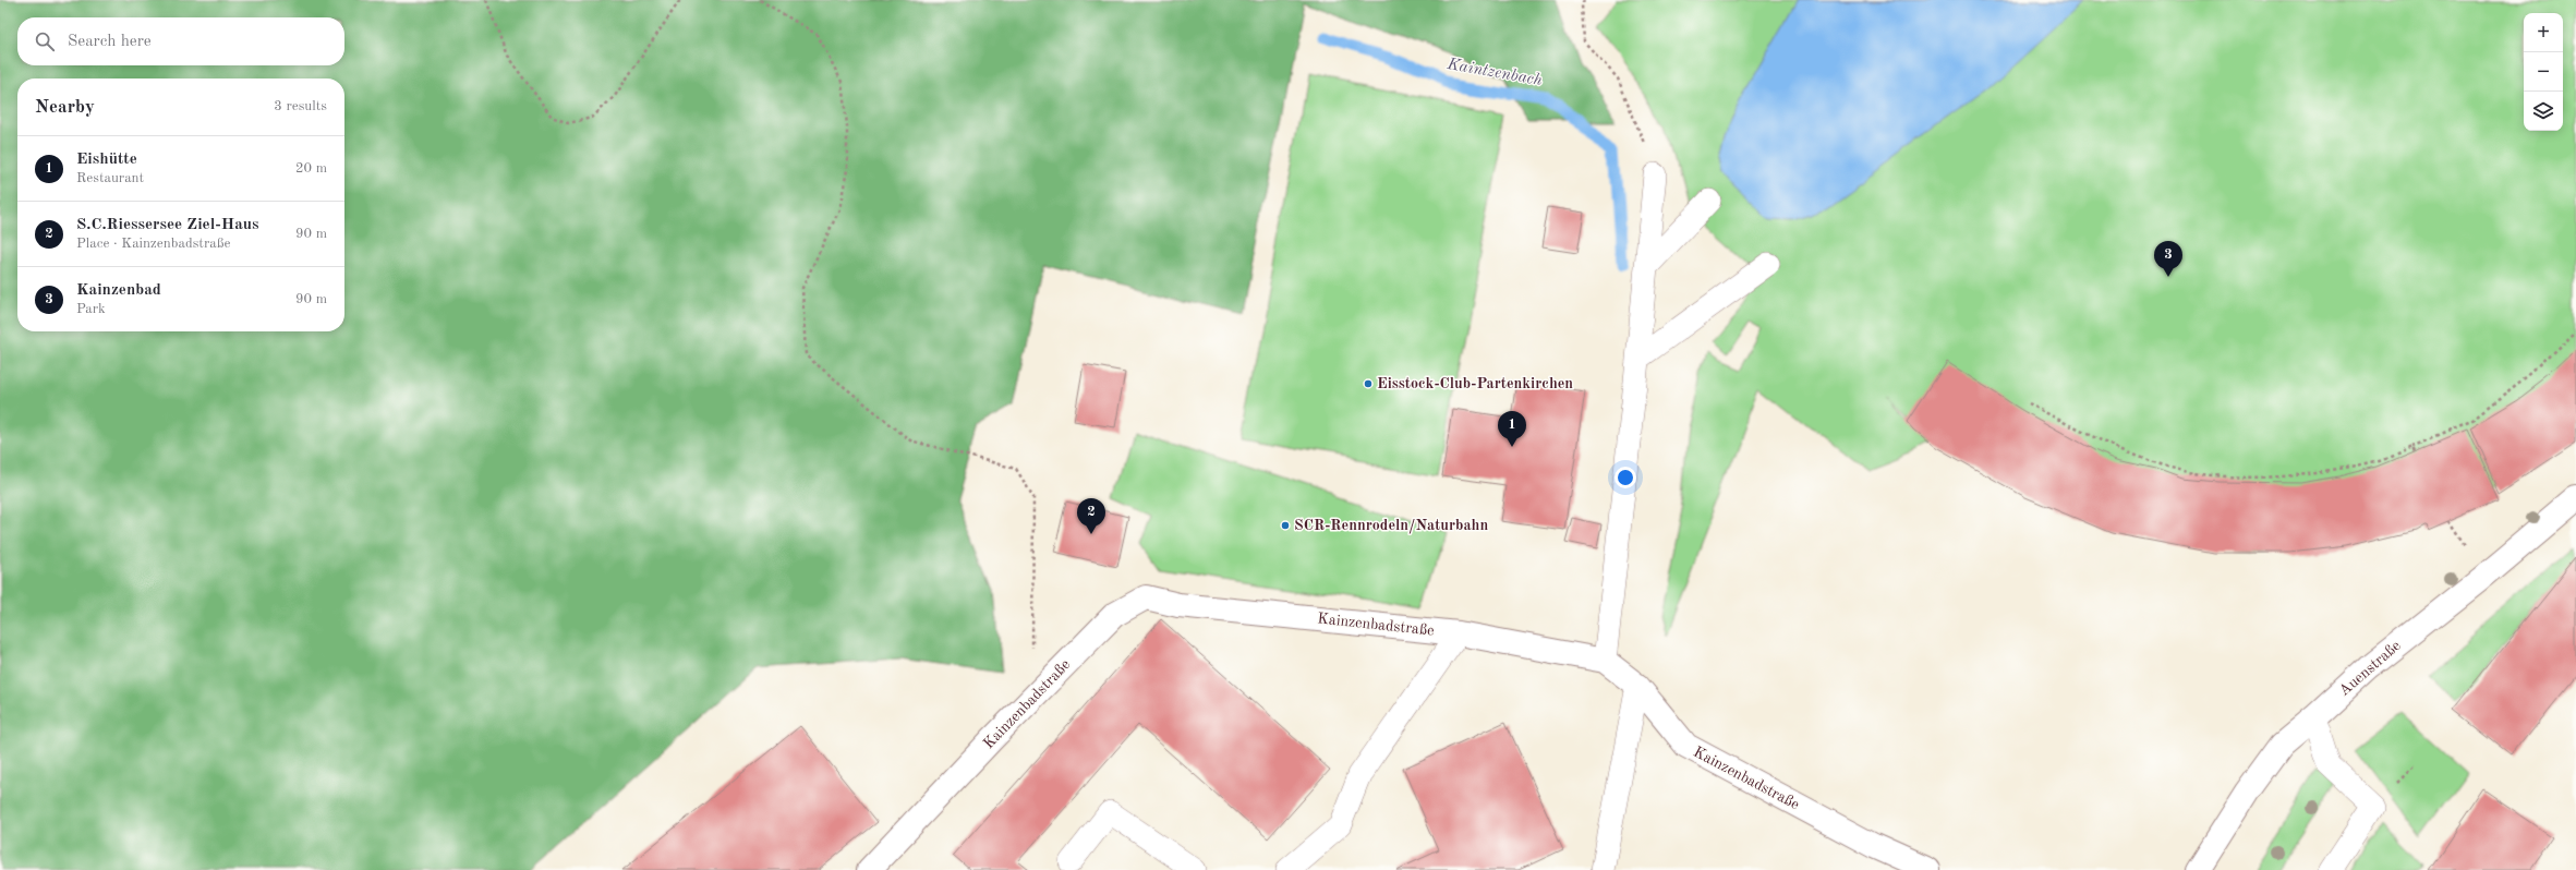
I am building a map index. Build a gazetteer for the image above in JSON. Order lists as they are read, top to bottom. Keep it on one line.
{"streets":{"street":["Kainzenbadstraße","Auenstraße"]},"water":["Kaintzenbach"],"places":["Eisstock-Club-Partenkirchen","SCR-Rennrodeln/Naturbahn"],"page":{"map_buttons":["+","−"],"search":"Search here","heading":["Nearby","3 results"],"list":[{"mark":"1","name":"Eishütte","note":"Restaurant","value":"20 m"},{"mark":"2","name":"S.C.Riessersee Ziel-Haus","note":"Place · Kainzenbadstraße","value":"90 m"},{"mark":"3","name":"Kainzenbad","note":"Park","value":"90 m"}],"pins":["3","1","2"]}}
